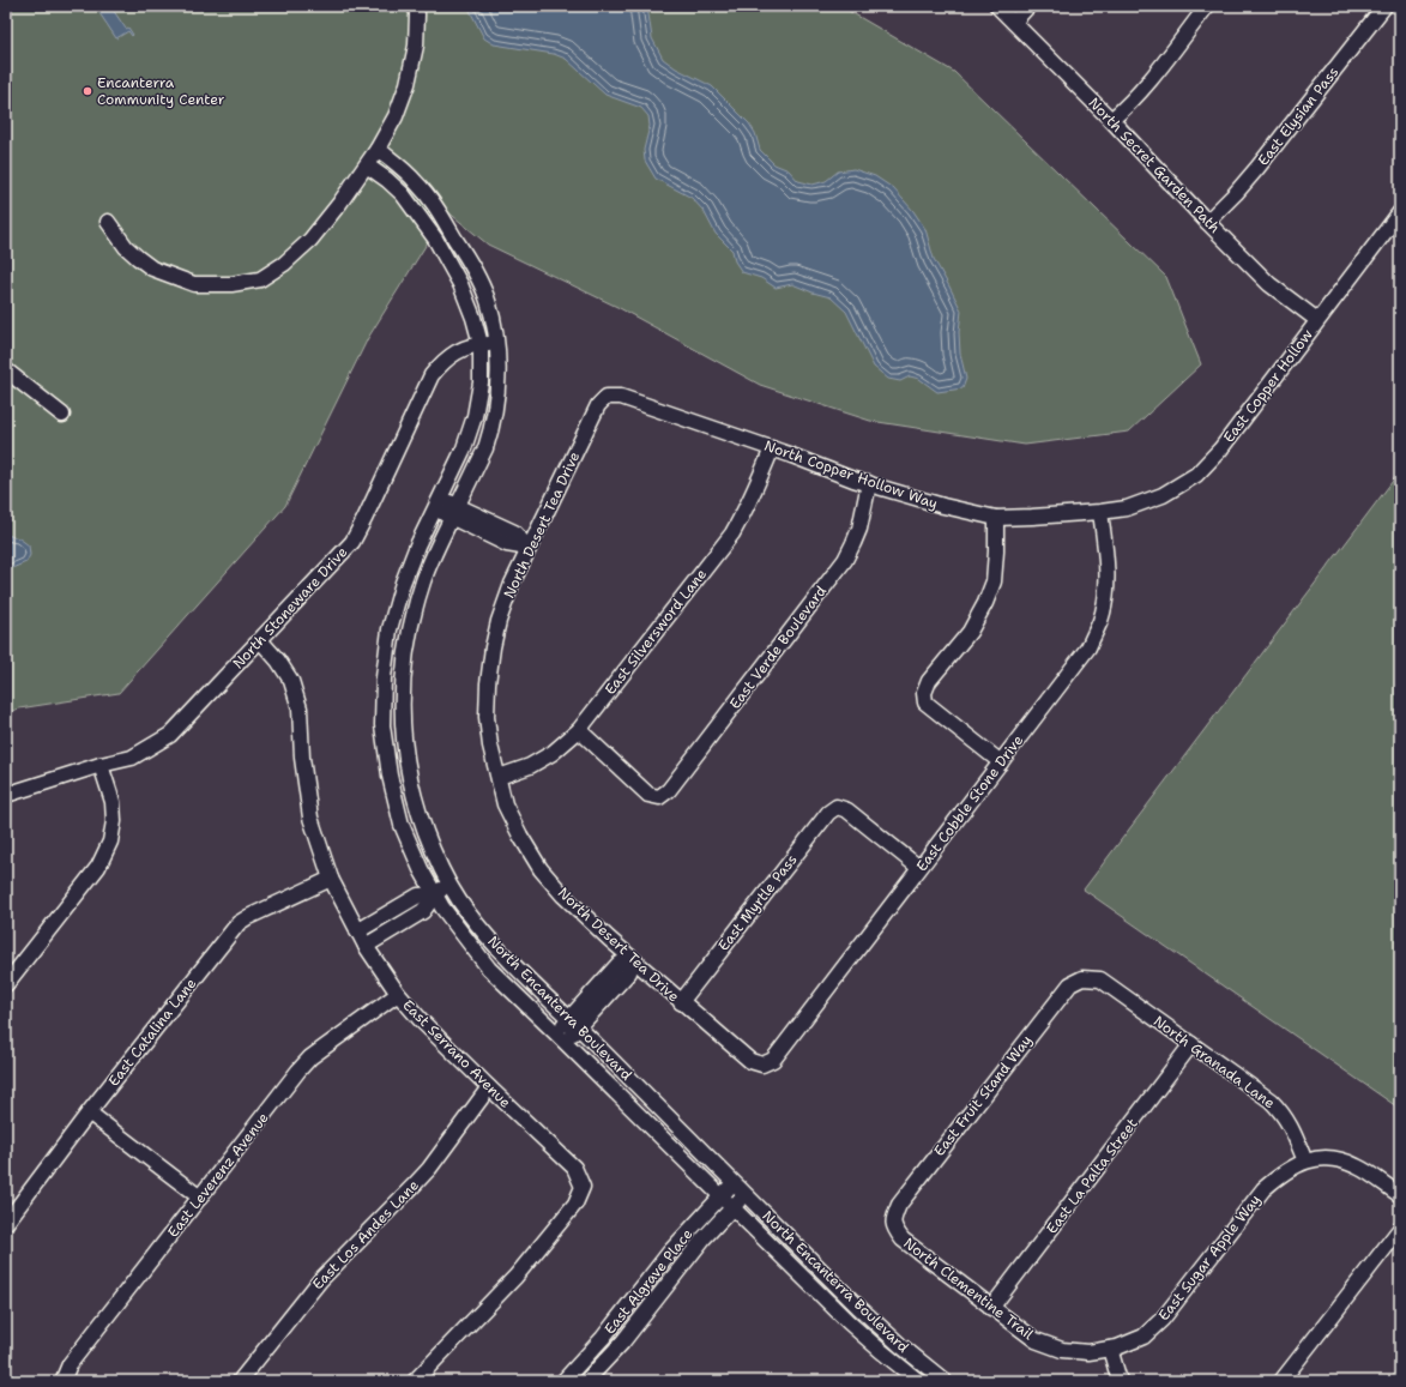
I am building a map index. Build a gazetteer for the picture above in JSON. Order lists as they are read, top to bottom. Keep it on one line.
{"streets":{"street":["East Elysian Pass","North Secret Garden Path","East Copper Hollow","North Copper Hollow Way","North Desert Tea Drive","North Stoneware Drive","East Silversword Lane","East Verde Boulevard","East Cobble Stone Drive","East Myrtle Pass","North Encanterra Boulevard","East Catalina Lane","East Serrano Avenue","North Granada Lane","East Fruit Stand Way","East Leverenz Avenue","East La Palta Street","East Los Andes Lane","East Sugar Apple Way","East Algrave Place","North Clementine Trail"]},"crossings":[["East Elysian Pass","North Secret Garden Path"],["North Secret Garden Path","East Copper Hollow"],["East Copper Hollow","North Copper Hollow Way"],["East Copper Hollow","East Cobble Stone Drive"],["North Copper Hollow Way","North Desert Tea Drive"],["North Copper Hollow Way","East Silversword Lane"],["North Copper Hollow Way","East Verde Boulevard"],["North Copper Hollow Way","East Cobble Stone Drive"],["North Desert Tea Drive","East Silversword Lane"],["North Desert Tea Drive","East Cobble Stone Drive"],["North Desert Tea Drive","East Myrtle Pass"],["North Stoneware Drive","North Encanterra Boulevard"],["North Stoneware Drive","East Serrano Avenue"],["East Silversword Lane","East Verde Boulevard"],["East Cobble Stone Drive","East Myrtle Pass"],["North Encanterra Boulevard","East Algrave Place"],["East Catalina Lane","East Serrano Avenue"],["East Serrano Avenue","East Leverenz Avenue"],["East Serrano Avenue","East Los Andes Lane"],["North Granada Lane","East Fruit Stand Way"],["North Granada Lane","East La Palta Street"],["North Granada Lane","East Sugar Apple Way"],["East Fruit Stand Way","North Clementine Trail"],["East La Palta Street","North Clementine Trail"],["East Sugar Apple Way","North Clementine Trail"]],"places":["Encanterra Community Center"]}
